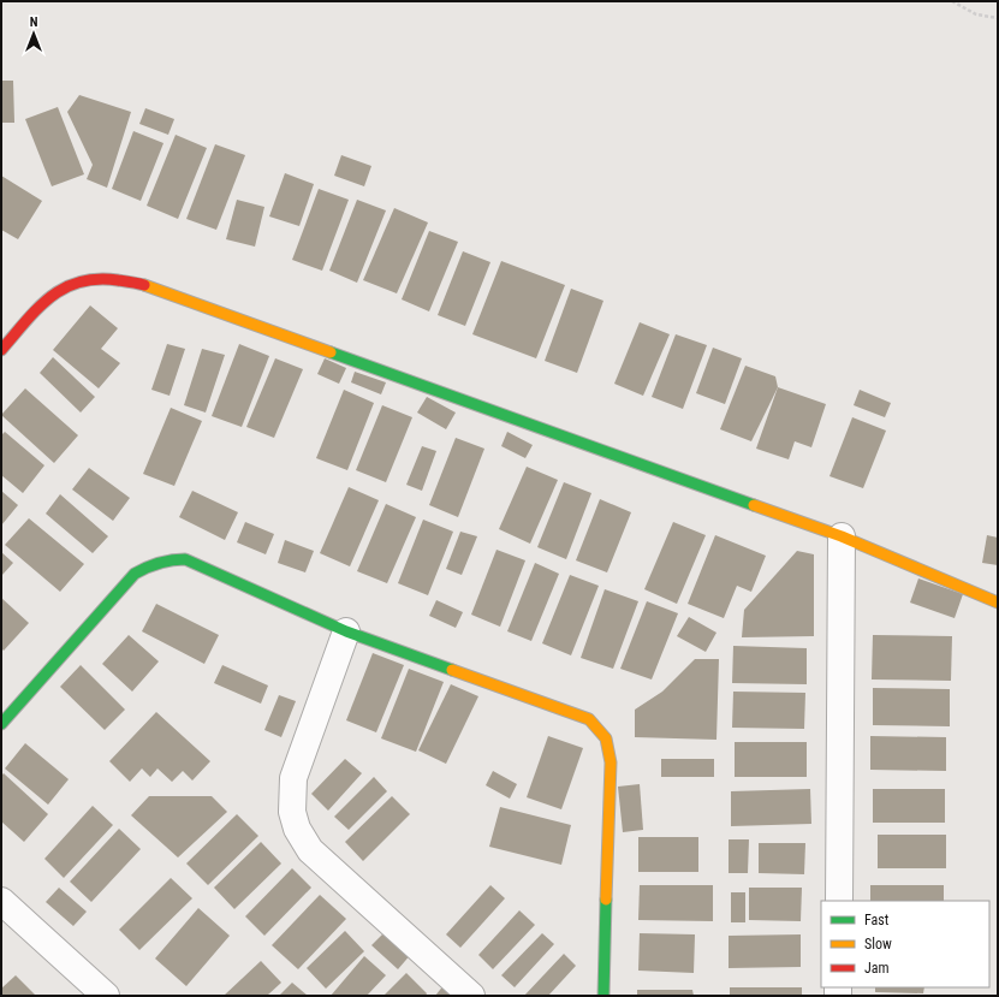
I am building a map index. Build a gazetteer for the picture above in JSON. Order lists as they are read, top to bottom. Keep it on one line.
{"legend":["Fast","Slow","Jam"],"north":"top"}
